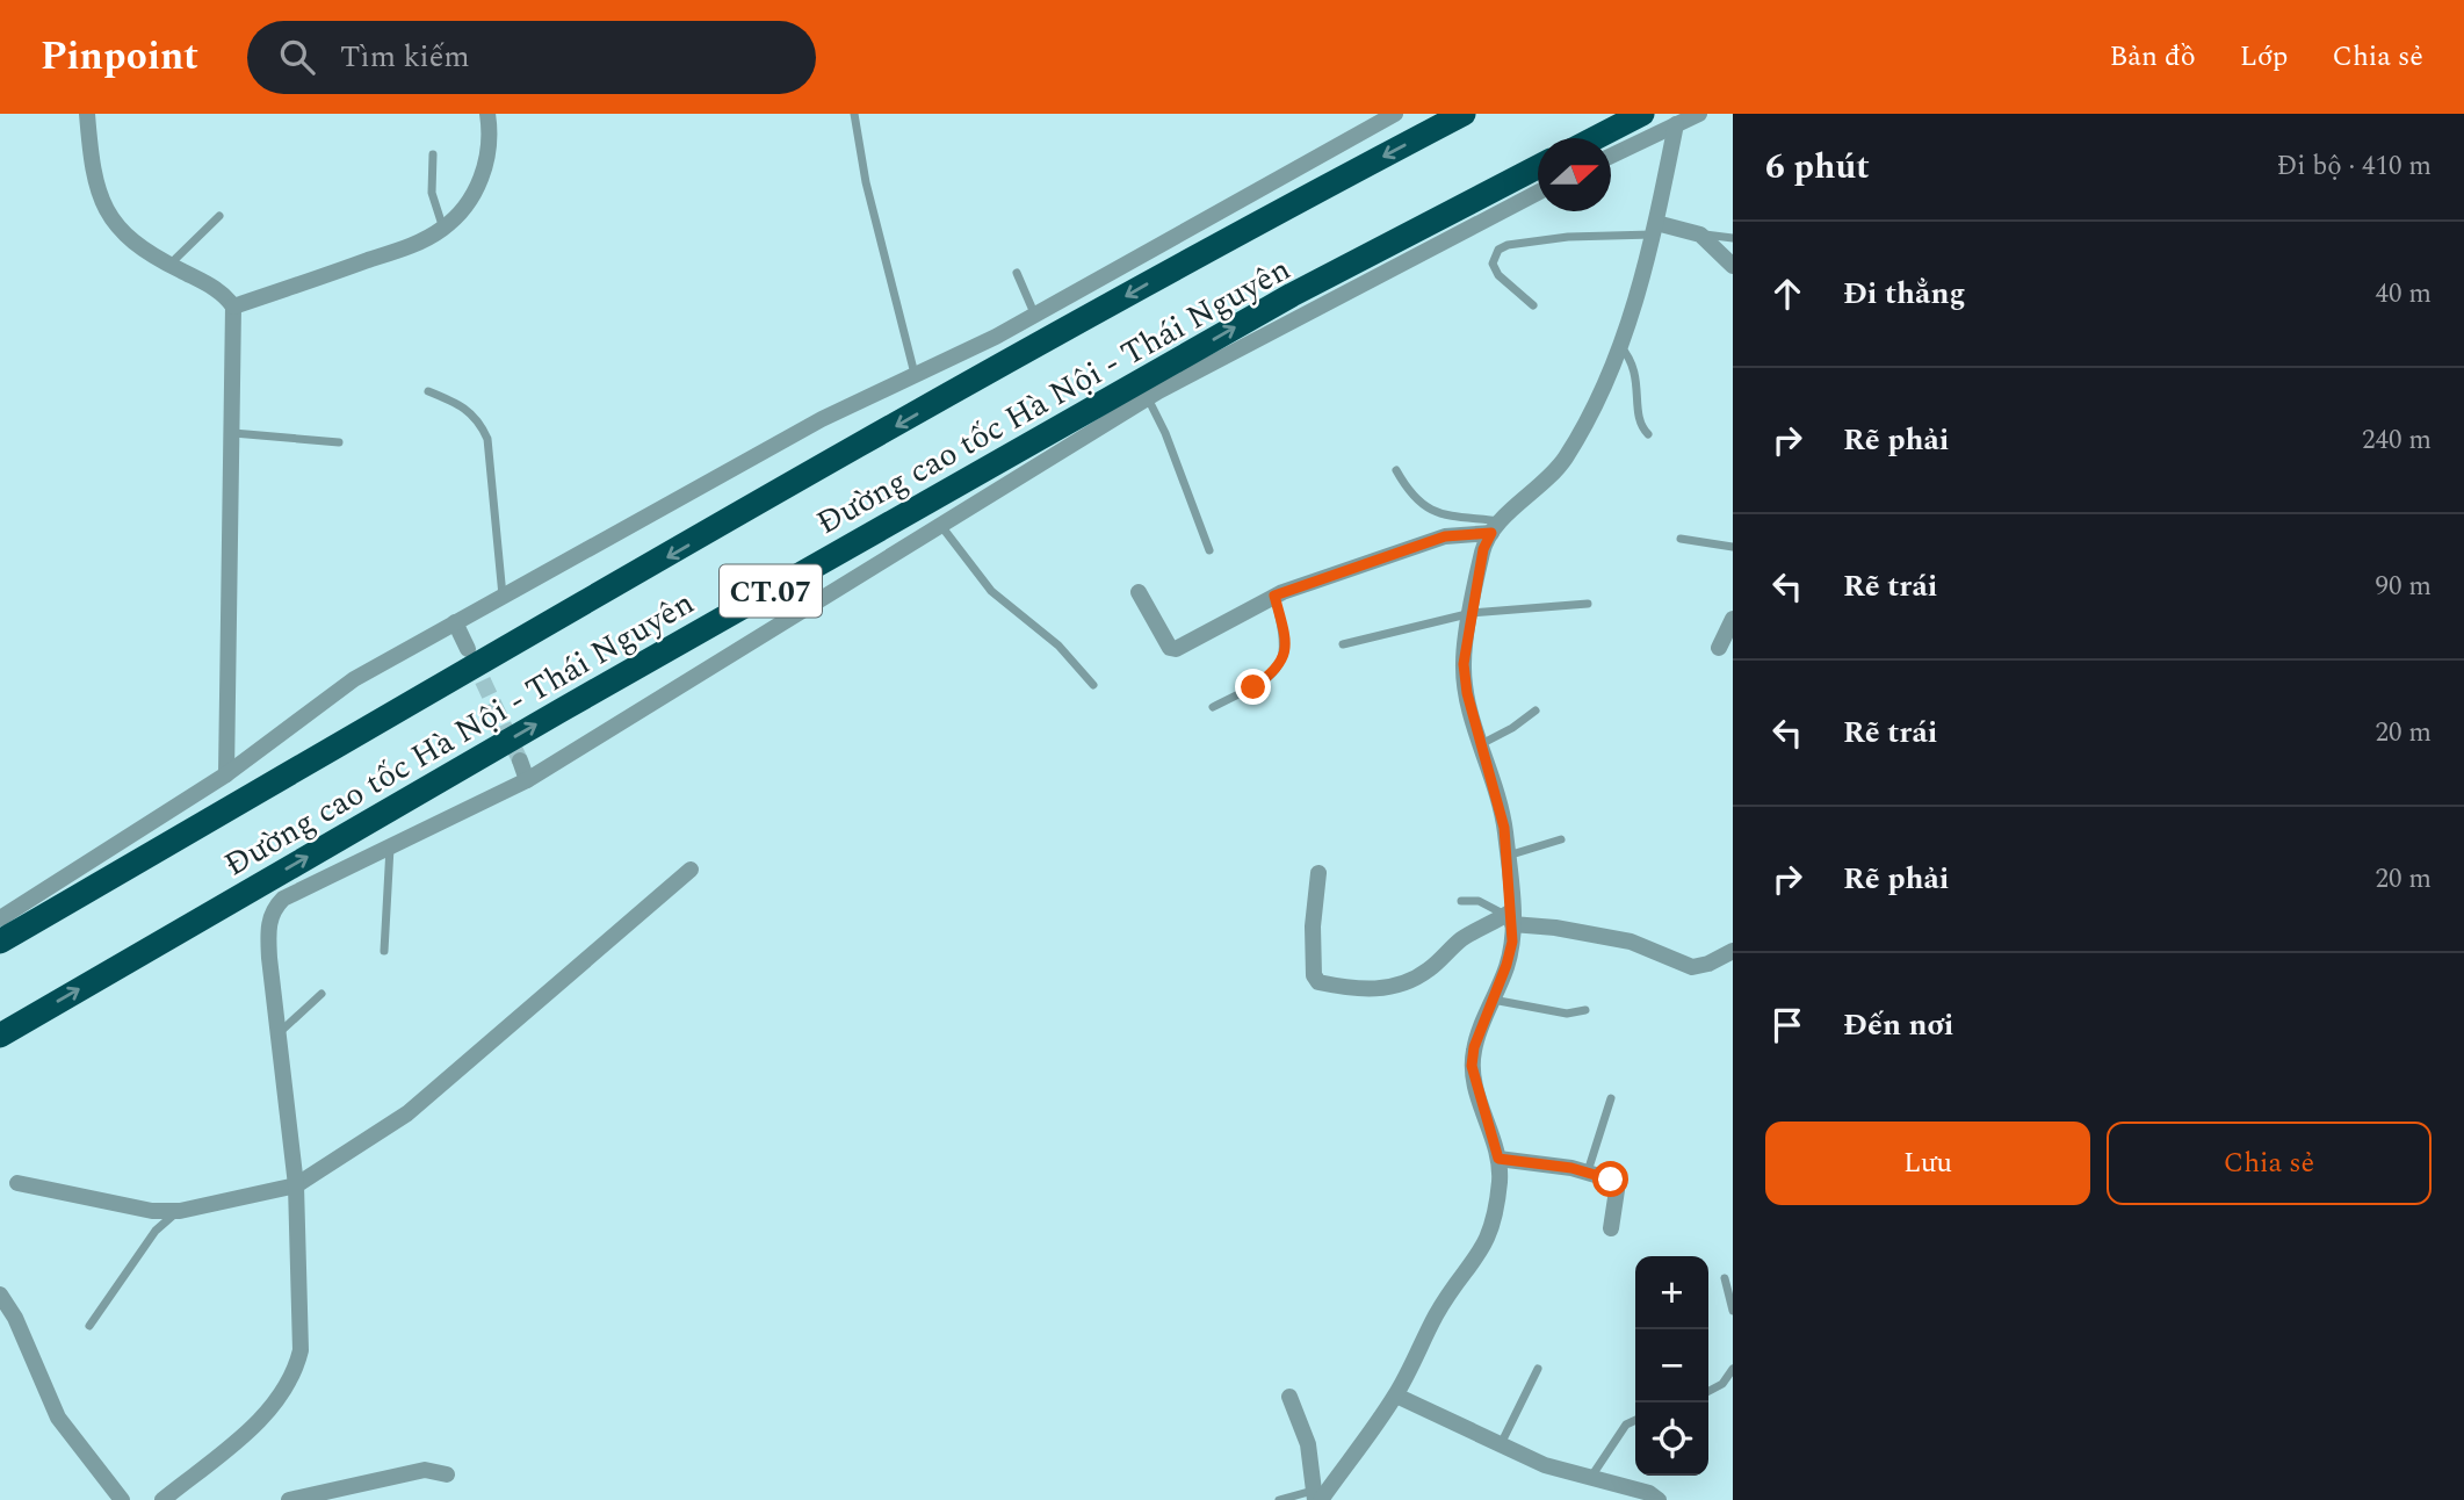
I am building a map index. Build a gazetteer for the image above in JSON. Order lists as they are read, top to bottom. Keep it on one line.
{"streets":{"highway":["Đường cao tốc Hà Nội - Thái Nguyên","CT.07"]},"north":"right","page":{"header":"Pinpoint","search":"Tìm kiếm","nav":["Bản đồ","Lớp","Chia sẻ"],"heading":["6 phút","Đi bộ · 410 m"],"list":[["Đi thẳng","40 m"],["Rẽ phải","240 m"],["Rẽ trái","90 m"],["Rẽ trái","20 m"],["Rẽ phải","20 m"],"Đến nơi"],"buttons":["Lưu","Chia sẻ"],"map_buttons":["+","−"]}}
